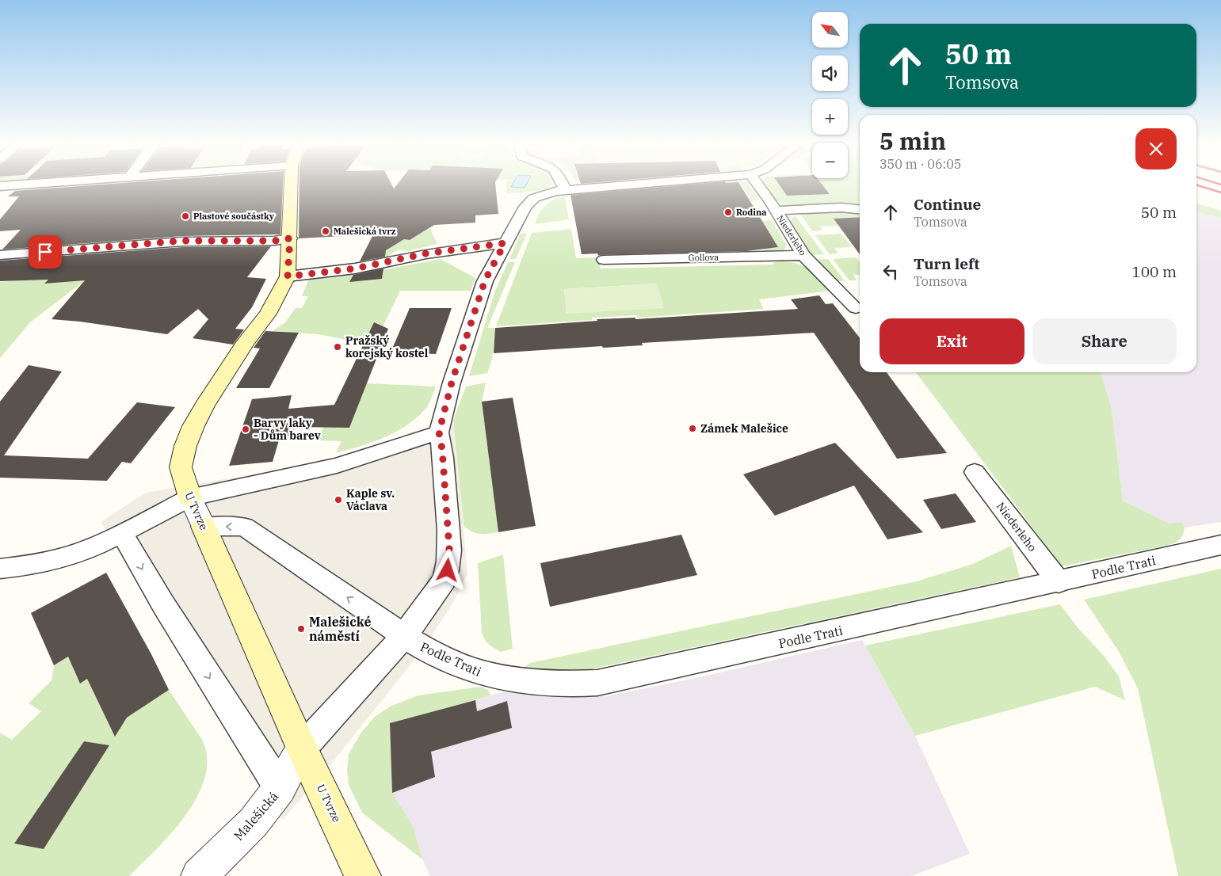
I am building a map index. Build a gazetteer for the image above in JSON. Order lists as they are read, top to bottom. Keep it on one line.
{"streets":{"main road":["U Tvrze"],"street":["Niederleho","Gollova","Podle Trati","Malešická"]},"crossings":[["Niederleho","Gollova"],["Niederleho","Podle Trati"],["U Tvrze","Malešická"]],"places":["Rodina","Plastové součástky","Malešická tvrz","Pražský korejský kostel","Zámek Malešice","Barvy laky - Dům barev","Kaple sv. Václava","Malešické náměstí"],"north":"top left","page":{"map_buttons":["+","−"],"turn":["50 m","Tomsova"],"heading":["5 min","350 m · 06:05"],"list":[{"name":"Continue","note":"Tomsova","value":"50 m"},{"name":"Turn left","note":"Tomsova","value":"100 m"}],"buttons":["Exit","Share"]}}
